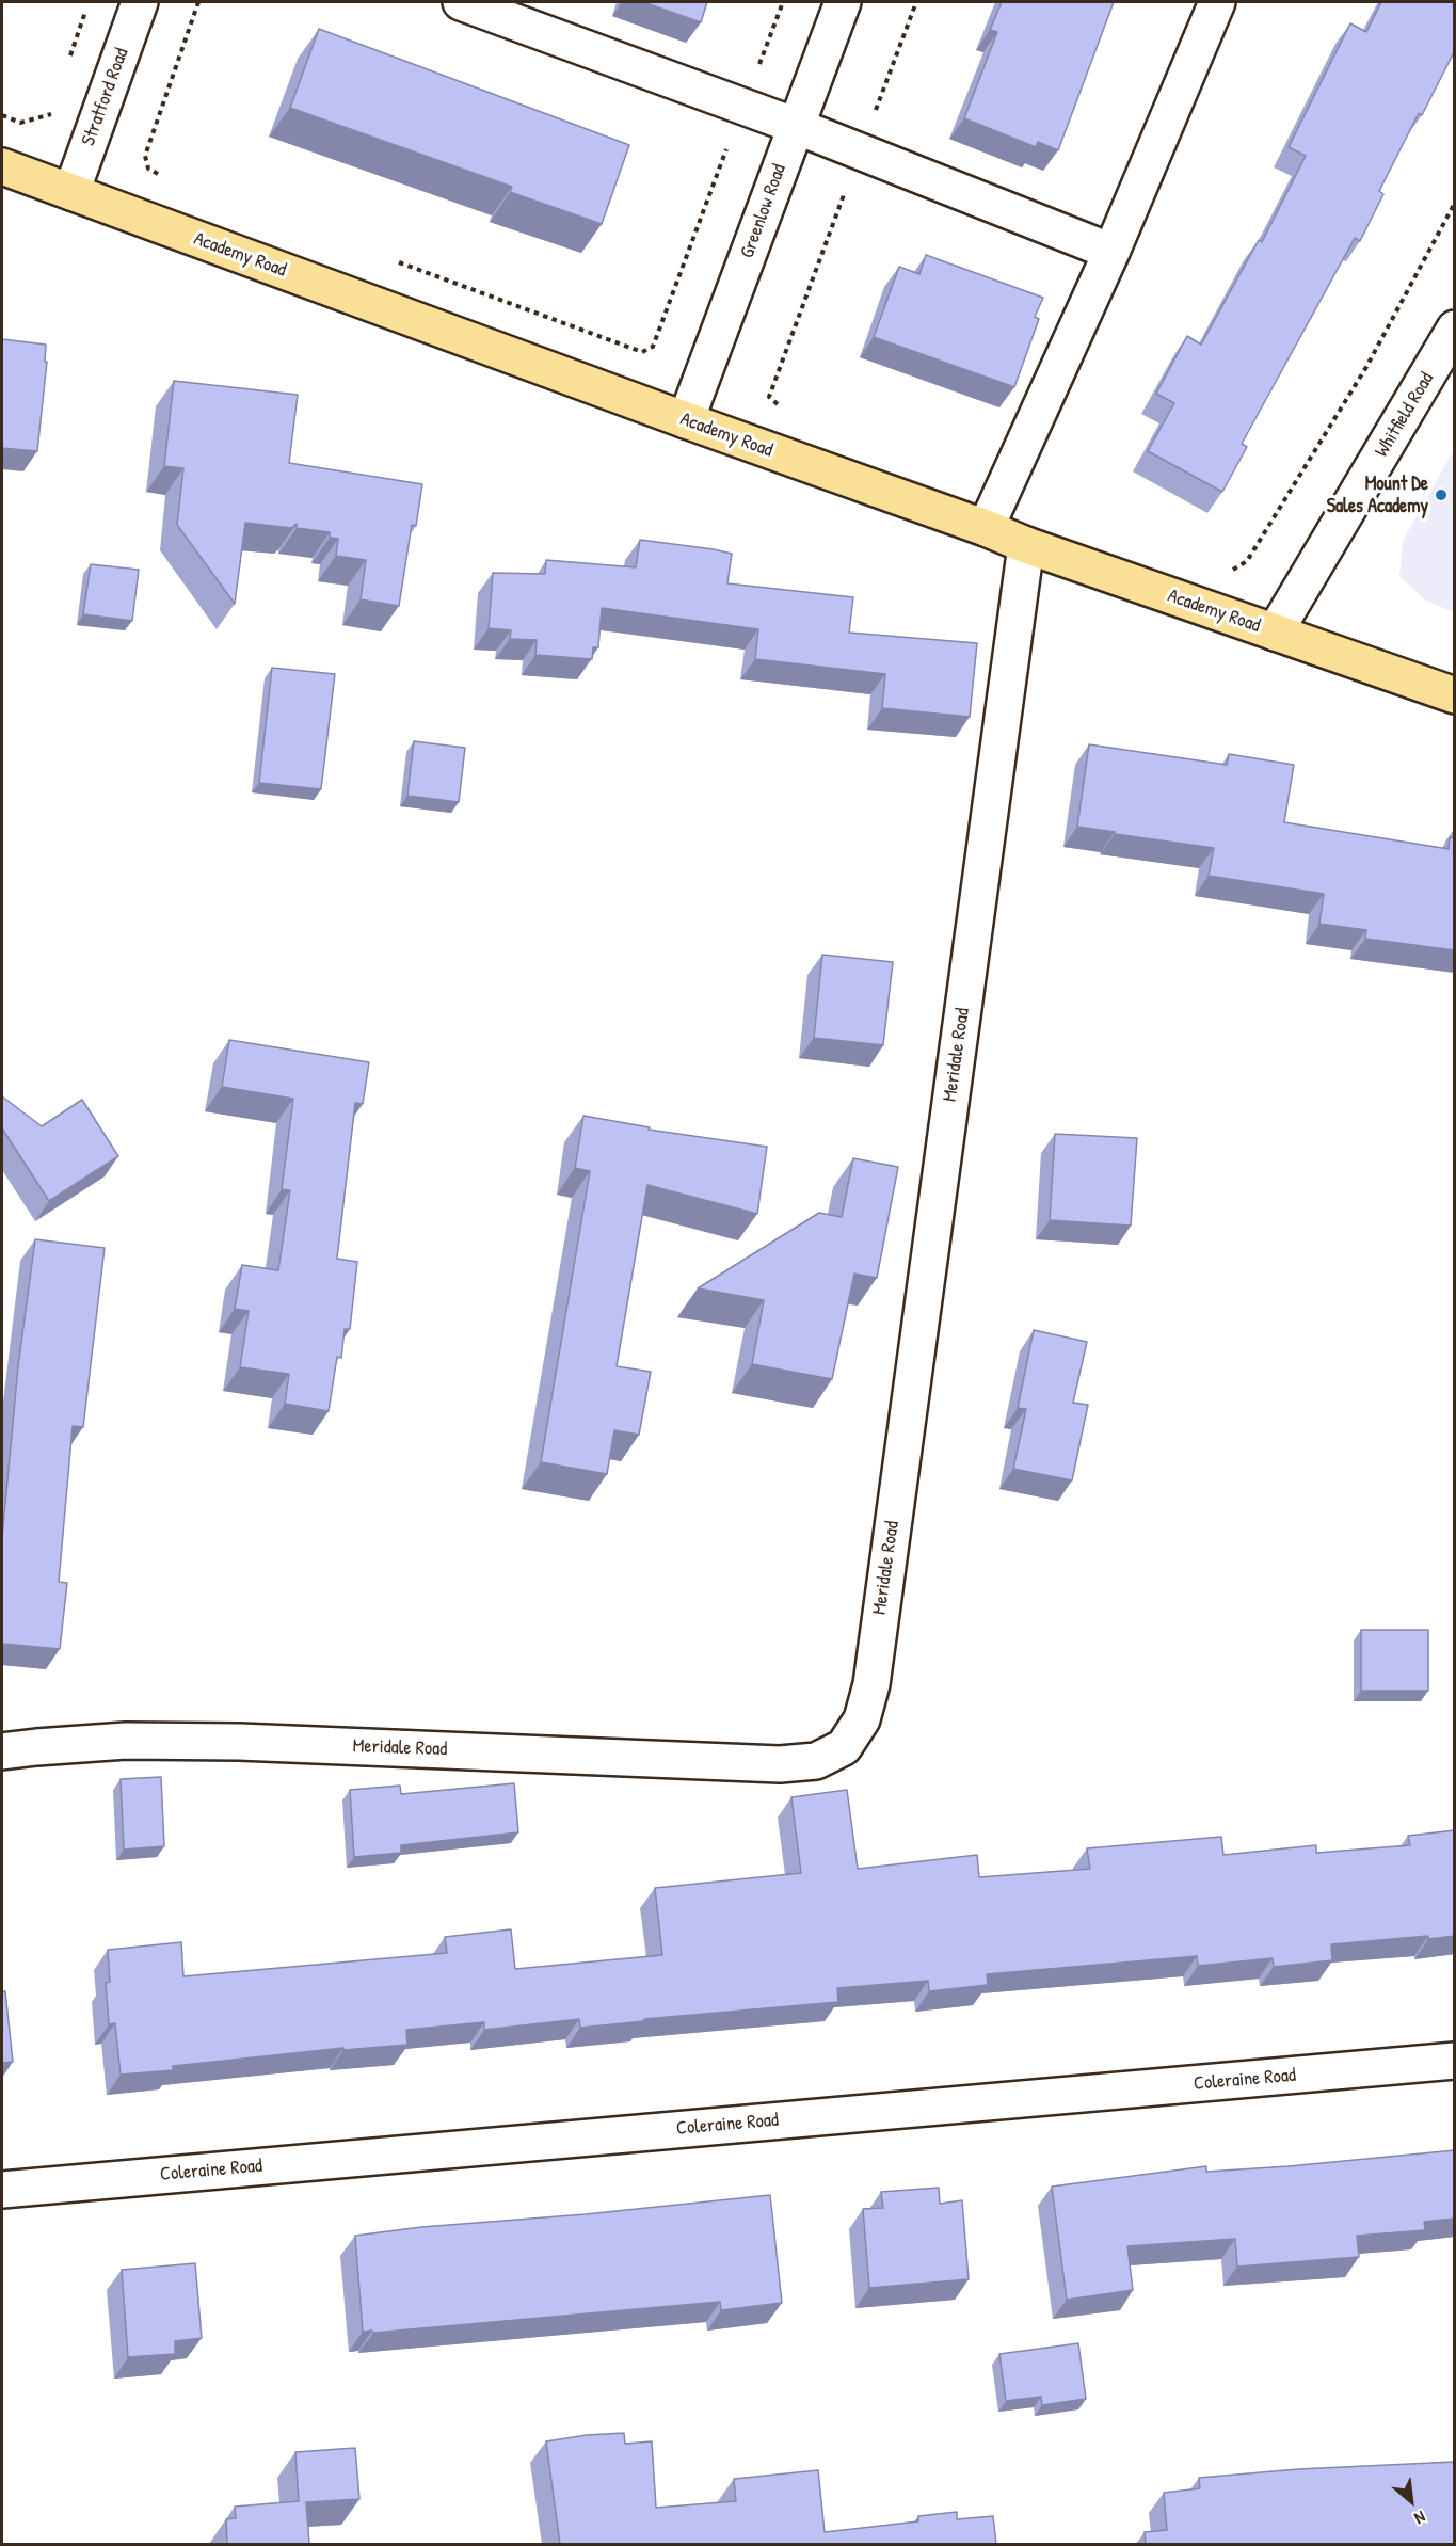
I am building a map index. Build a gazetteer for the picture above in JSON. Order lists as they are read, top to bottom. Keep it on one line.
{"streets":{"main road":["Academy Road"],"street":["Stratford Road","Greenlow Road","Whitfield Road","Meridale Road","Coleraine Road"]},"crossings":[["Stratford Road","Academy Road"],["Greenlow Road","Academy Road"],["Academy Road","Whitfield Road"],["Academy Road","Meridale Road"]],"places":["Mount De Sales Academy"],"north":"bottom right"}
